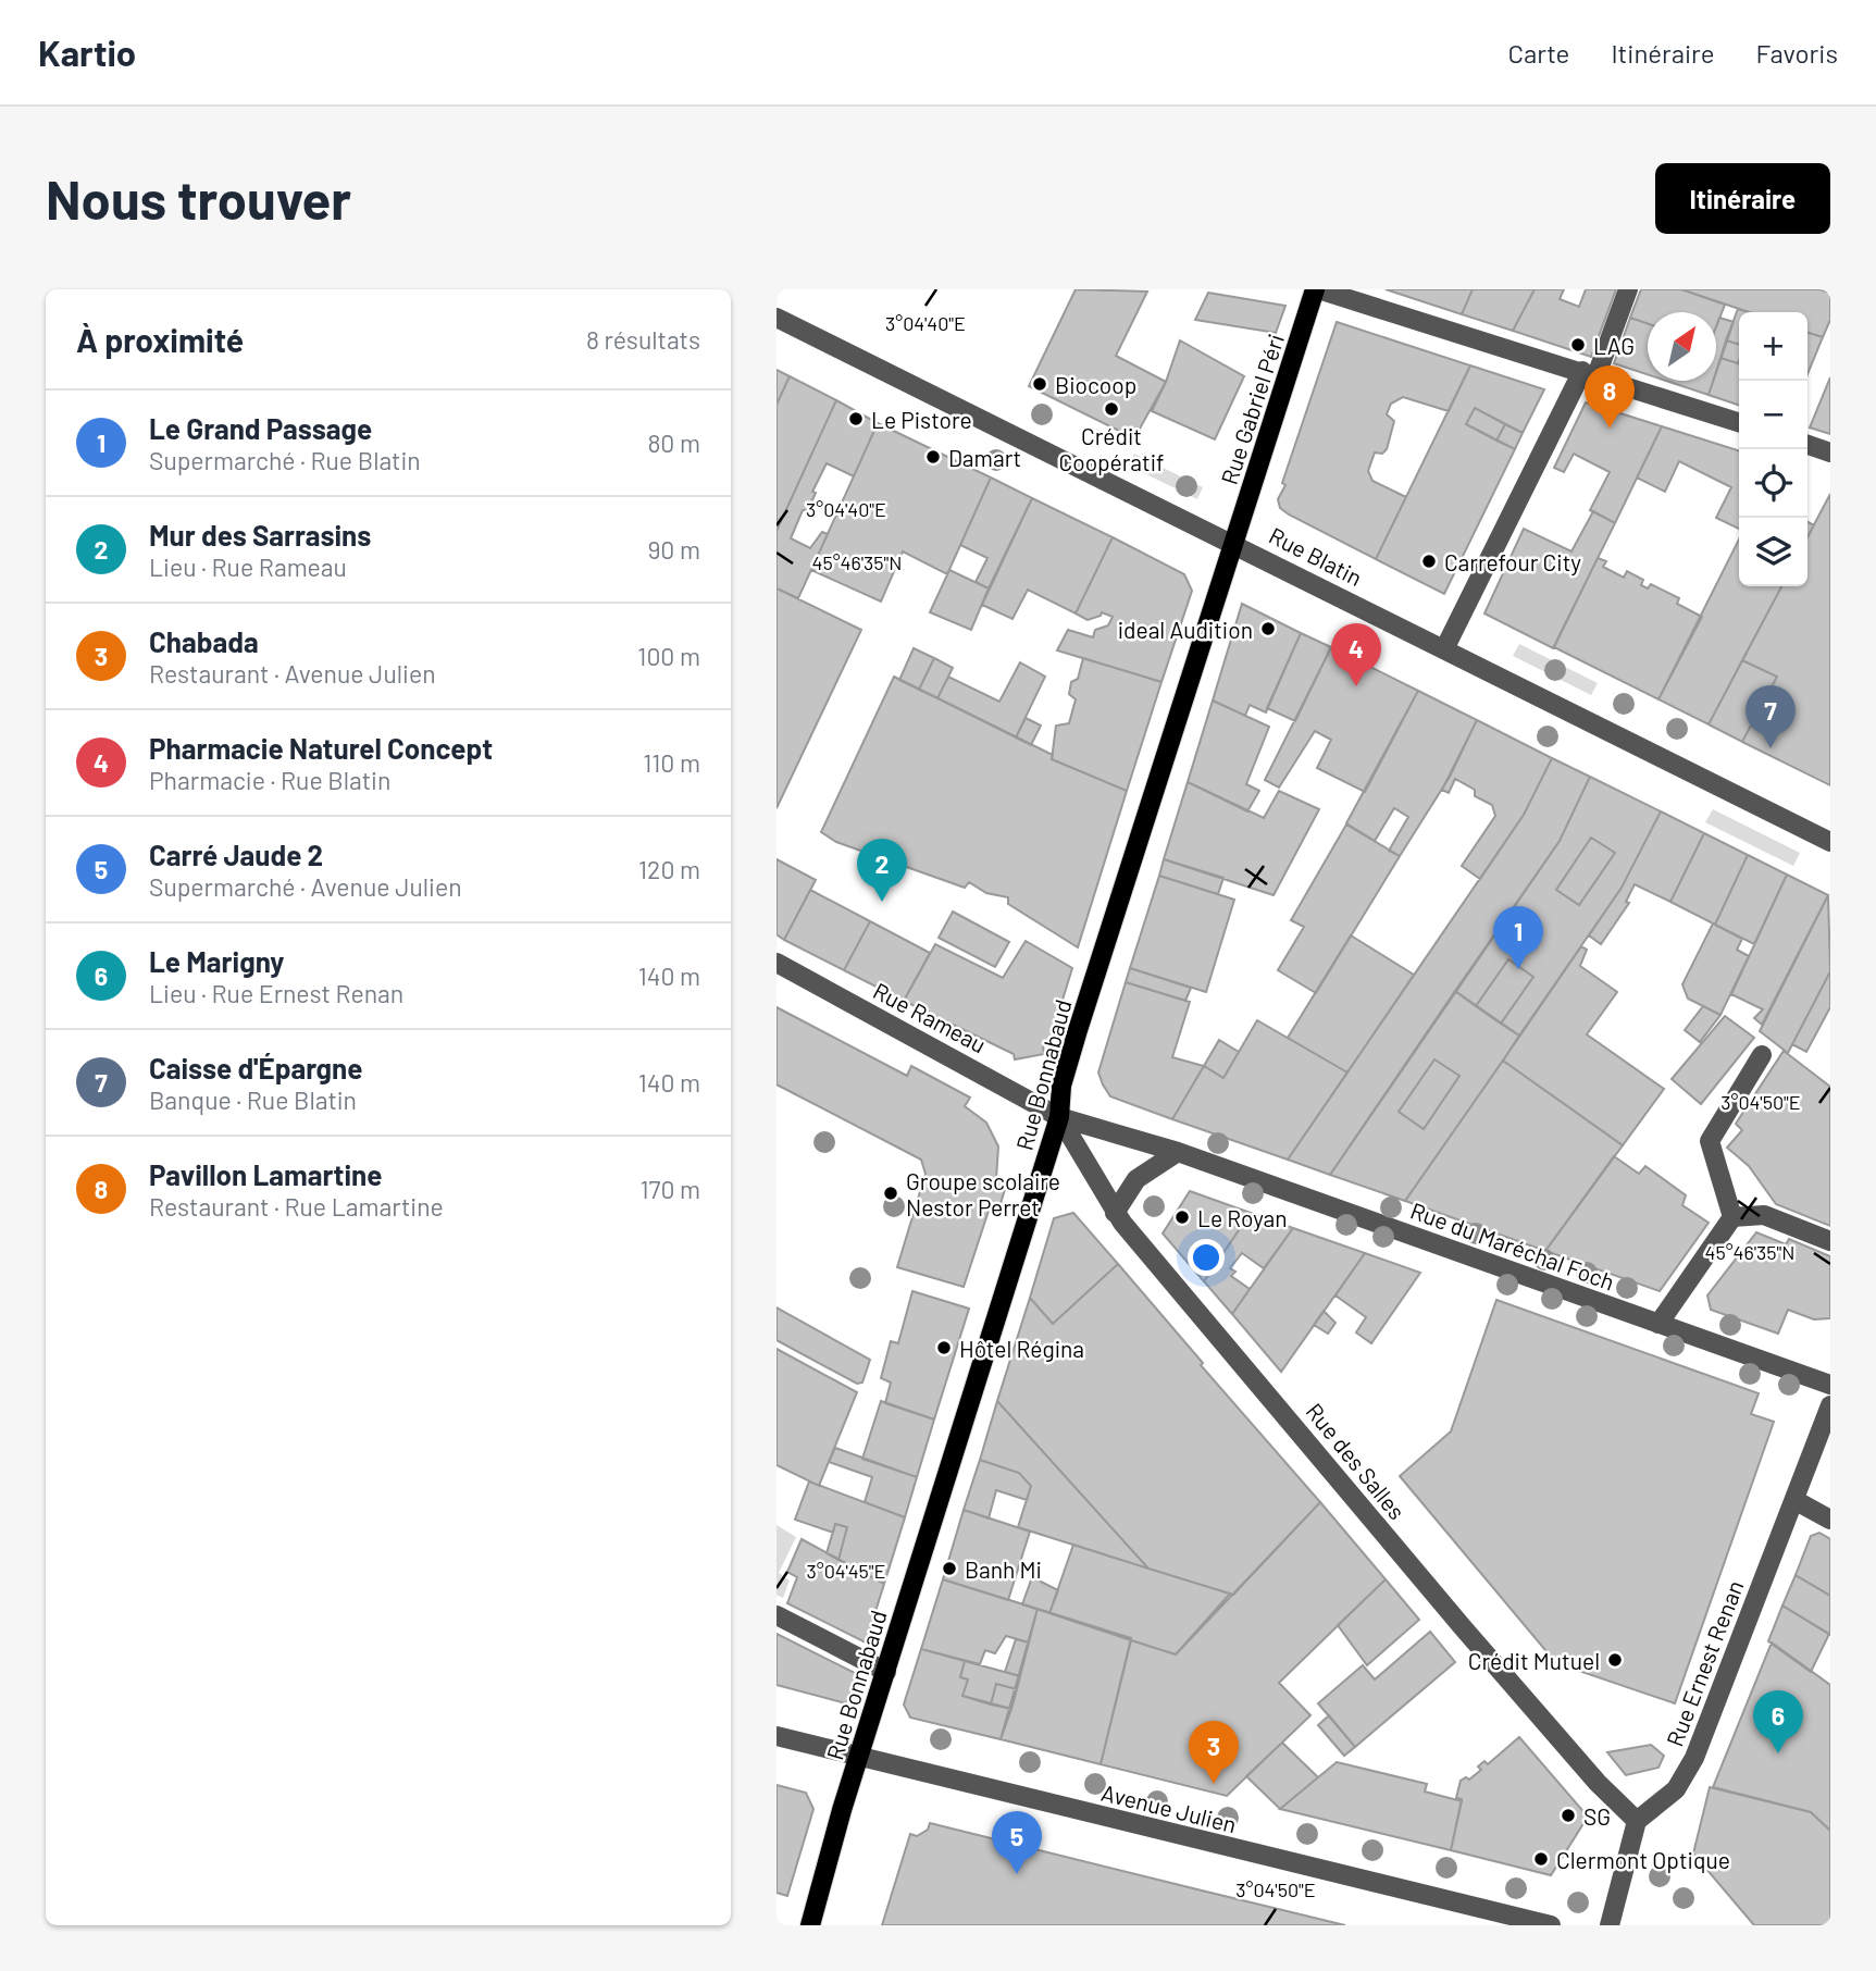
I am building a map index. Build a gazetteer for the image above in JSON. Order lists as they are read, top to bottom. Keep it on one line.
{"streets":{"main road":["Rue Gabriel Péri","Rue Bonnabaud"],"street":["Rue Blatin","Rue Rameau","Rue du Maréchal Foch","Rue des Salles","Rue Ernest Renan","Avenue Julien"]},"crossings":[["Rue Gabriel Péri","Rue Blatin"],["Rue Gabriel Péri","Rue Bonnabaud"],["Rue Blatin","Rue Bonnabaud"],["Rue Rameau","Rue Bonnabaud"],["Rue Rameau","Rue du Maréchal Foch"],["Rue Rameau","Rue des Salles"],["Rue Bonnabaud","Rue du Maréchal Foch"],["Rue Bonnabaud","Rue des Salles"],["Rue Bonnabaud","Avenue Julien"],["Rue du Maréchal Foch","Rue des Salles"],["Rue des Salles","Rue Ernest Renan"]],"places":["LAG","Biocoop","Crédit Coopératif","Le Pistore","Damart","Carrefour City","ideal Audition","Groupe scolaire Nestor Perret","Le Royan","Hôtel Régina","Banh Mi","Crédit Mutuel","SG","Clermont Optique"],"north":"top right","page":{"header":"Kartio","nav":["Carte","Itinéraire","Favoris"],"buttons":"Itinéraire","title":"Nous trouver","heading":["À proximité","8 résultats"],"map_buttons":["+","−"],"pins":["8","4","7","2","1","6","3","5"],"list":[{"mark":"1","name":"Le Grand Passage","note":"Supermarché · Rue Blatin","value":"80 m"},{"mark":"2","name":"Mur des Sarrasins","note":"Lieu · Rue Rameau","value":"90 m"},{"mark":"3","name":"Chabada","note":"Restaurant · Avenue Julien","value":"100 m"},{"mark":"4","name":"Pharmacie Naturel Concept","note":"Pharmacie · Rue Blatin","value":"110 m"},{"mark":"5","name":"Carré Jaude 2","note":"Supermarché · Avenue Julien","value":"120 m"},{"mark":"6","name":"Le Marigny","note":"Lieu · Rue Ernest Renan","value":"140 m"},{"mark":"7","name":"Caisse d'Épargne","note":"Banque · Rue Blatin","value":"140 m"},{"mark":"8","name":"Pavillon Lamartine","note":"Restaurant · Rue Lamartine","value":"170 m"}]},"coordinates":["3°04'40\"E","45°46'35\"N","3°04'50\"E","3°04'45\"E"]}
